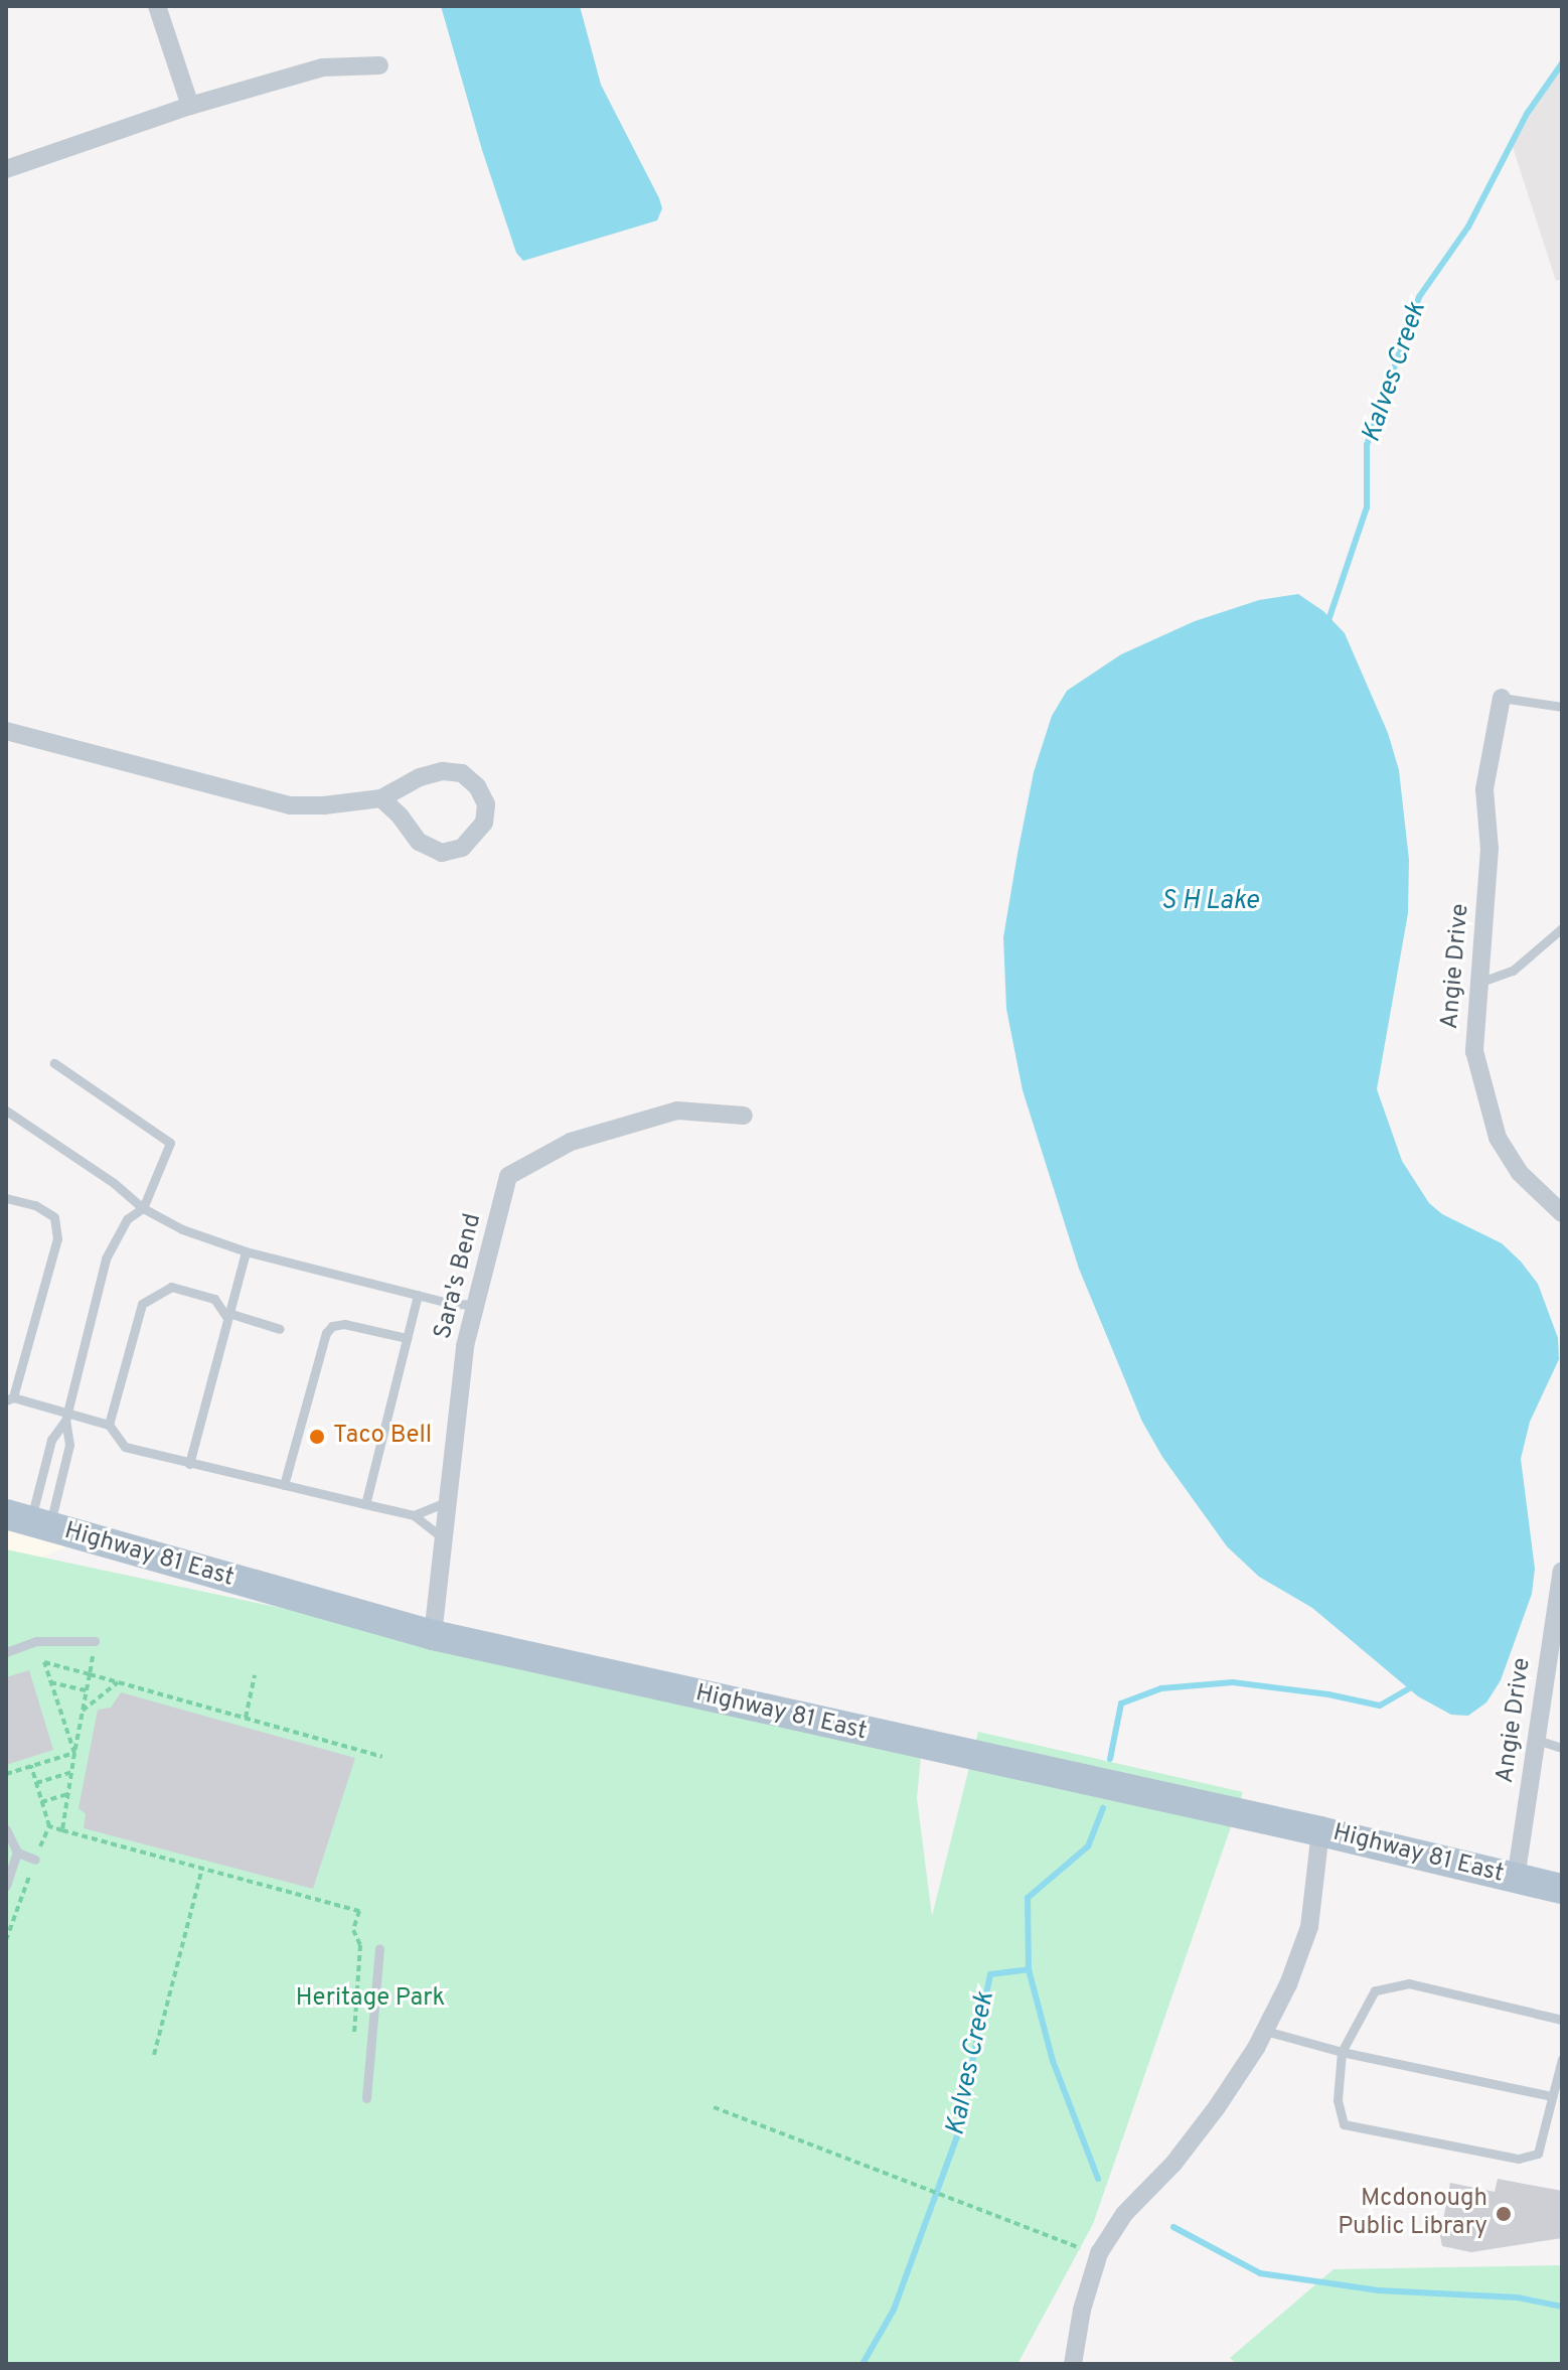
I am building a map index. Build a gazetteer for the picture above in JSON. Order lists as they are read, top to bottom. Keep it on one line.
{"streets":{"main road":["Highway 81 East"],"street":["Angie Drive","Sara's Bend"]},"crossings":[["Angie Drive","Highway 81 East"],["Sara's Bend","Highway 81 East"]],"water":["Kalves Creek","S H Lake"],"parks":["Heritage Park"],"places":["Taco Bell","Mcdonough Public Library"]}
